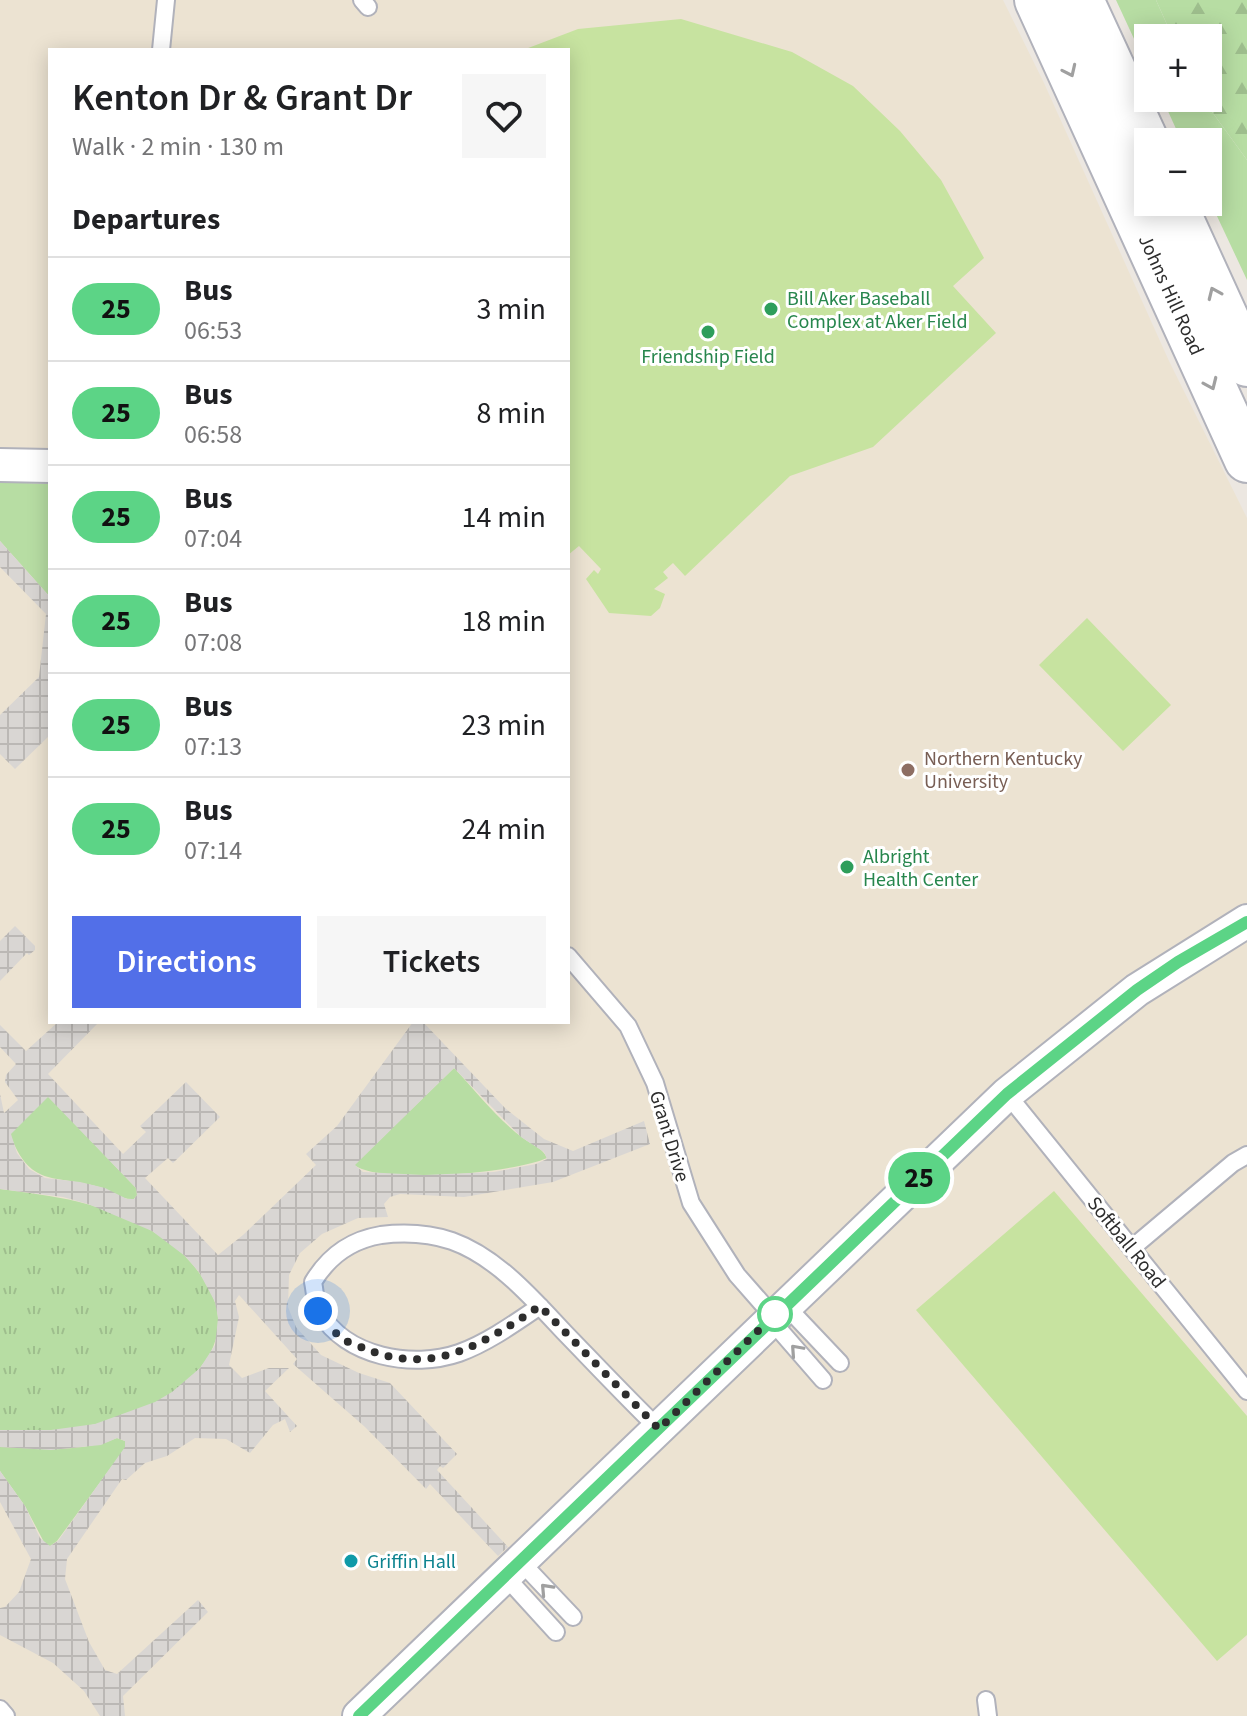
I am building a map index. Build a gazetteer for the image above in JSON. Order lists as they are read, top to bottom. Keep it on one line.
{"streets":{"main road":["Johns Hill Road"],"lane":["Grant Drive","Softball Road"]},"places":["Bill Aker Baseball Complex at Aker Field","Friendship Field","Northern Kentucky University","Albright Health Center","Griffin Hall"],"lines":["bus line 25"],"page":{"on_map":"25","map_buttons":["+","−"],"heading":[["Kenton Dr & Grant Dr","Walk · 2 min · 130 m"],"Departures"],"list":[{"mark":"25","name":"Bus","note":"06:53","value":"3 min"},{"mark":"25","name":"Bus","note":"06:58","value":"8 min"},{"mark":"25","name":"Bus","note":"07:04","value":"14 min"},{"mark":"25","name":"Bus","note":"07:08","value":"18 min"},{"mark":"25","name":"Bus","note":"07:13","value":"23 min"},{"mark":"25","name":"Bus","note":"07:14","value":"24 min"}],"buttons":["Directions","Tickets"]}}
